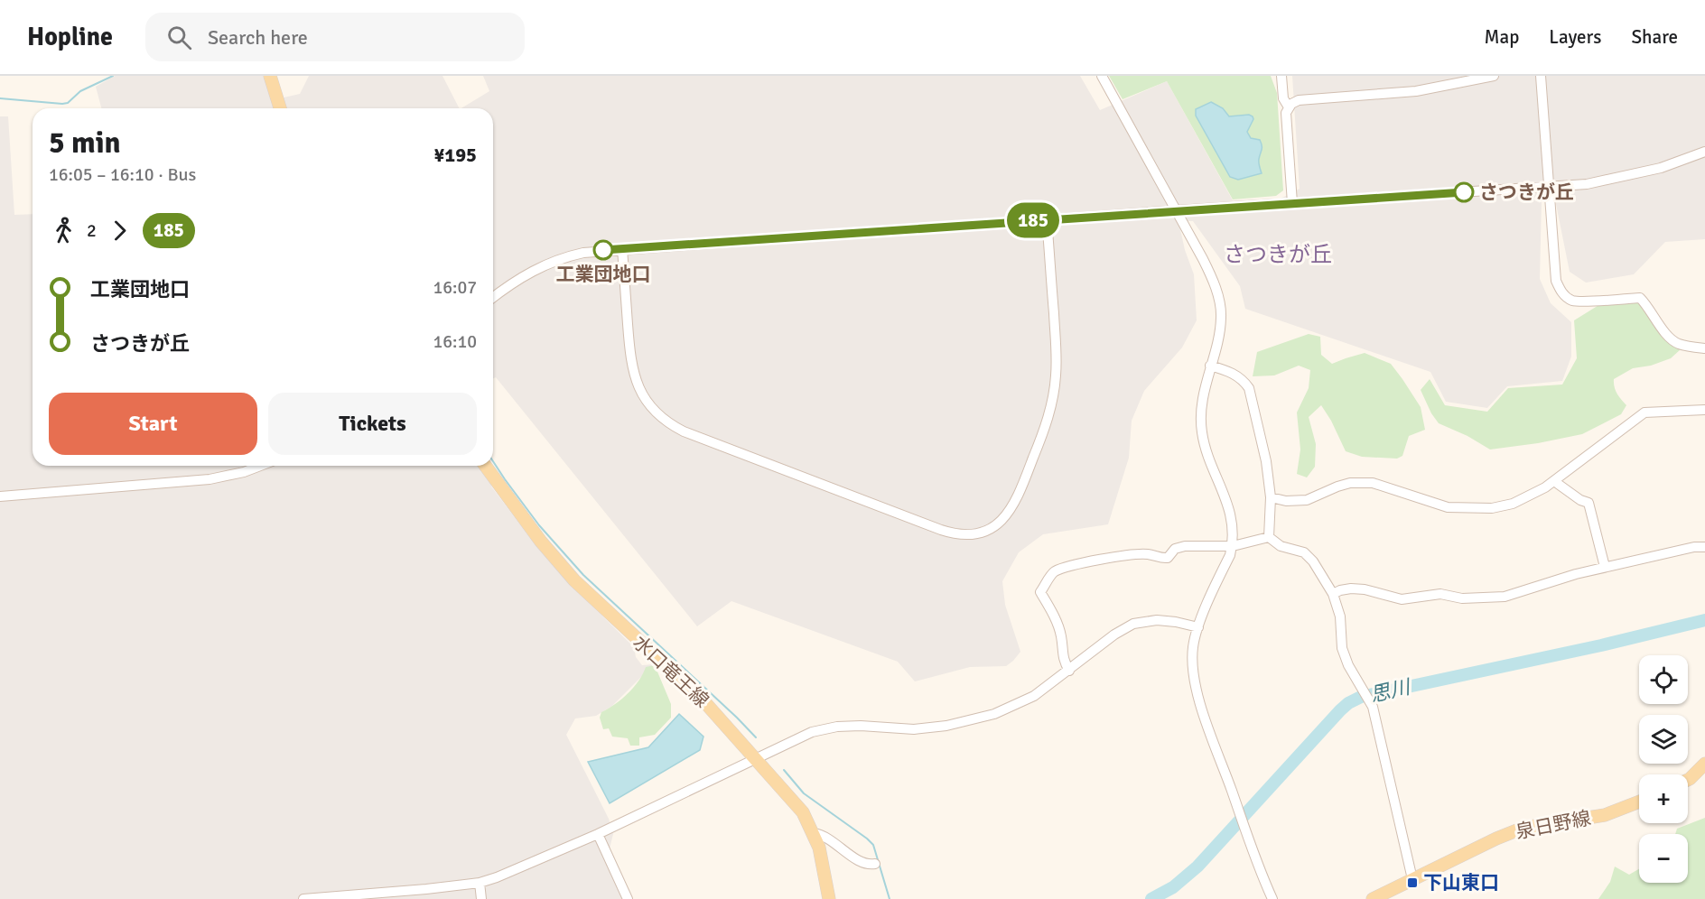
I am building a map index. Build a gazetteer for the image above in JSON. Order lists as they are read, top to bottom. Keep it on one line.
{"streets":{"main road":["水口竜王線","泉日野線"]},"districts":["さつきが丘"],"water":["思川"],"places":{"other":["さつきが丘","工業団地口"],"transit":["下山東口"]},"lines":["bus line 185"],"page":{"header":"Hopline","search":"Search here","nav":["Map","Layers","Share"],"on_map":"185","heading":["5 min","16:05 – 16:10 · Bus","¥195"],"legs":["2","185"],"list":[{"name":"工業団地口","value":"16:07"},{"name":"さつきが丘","value":"16:10"}],"buttons":["Start","Tickets"],"map_buttons":["+","−"]}}
